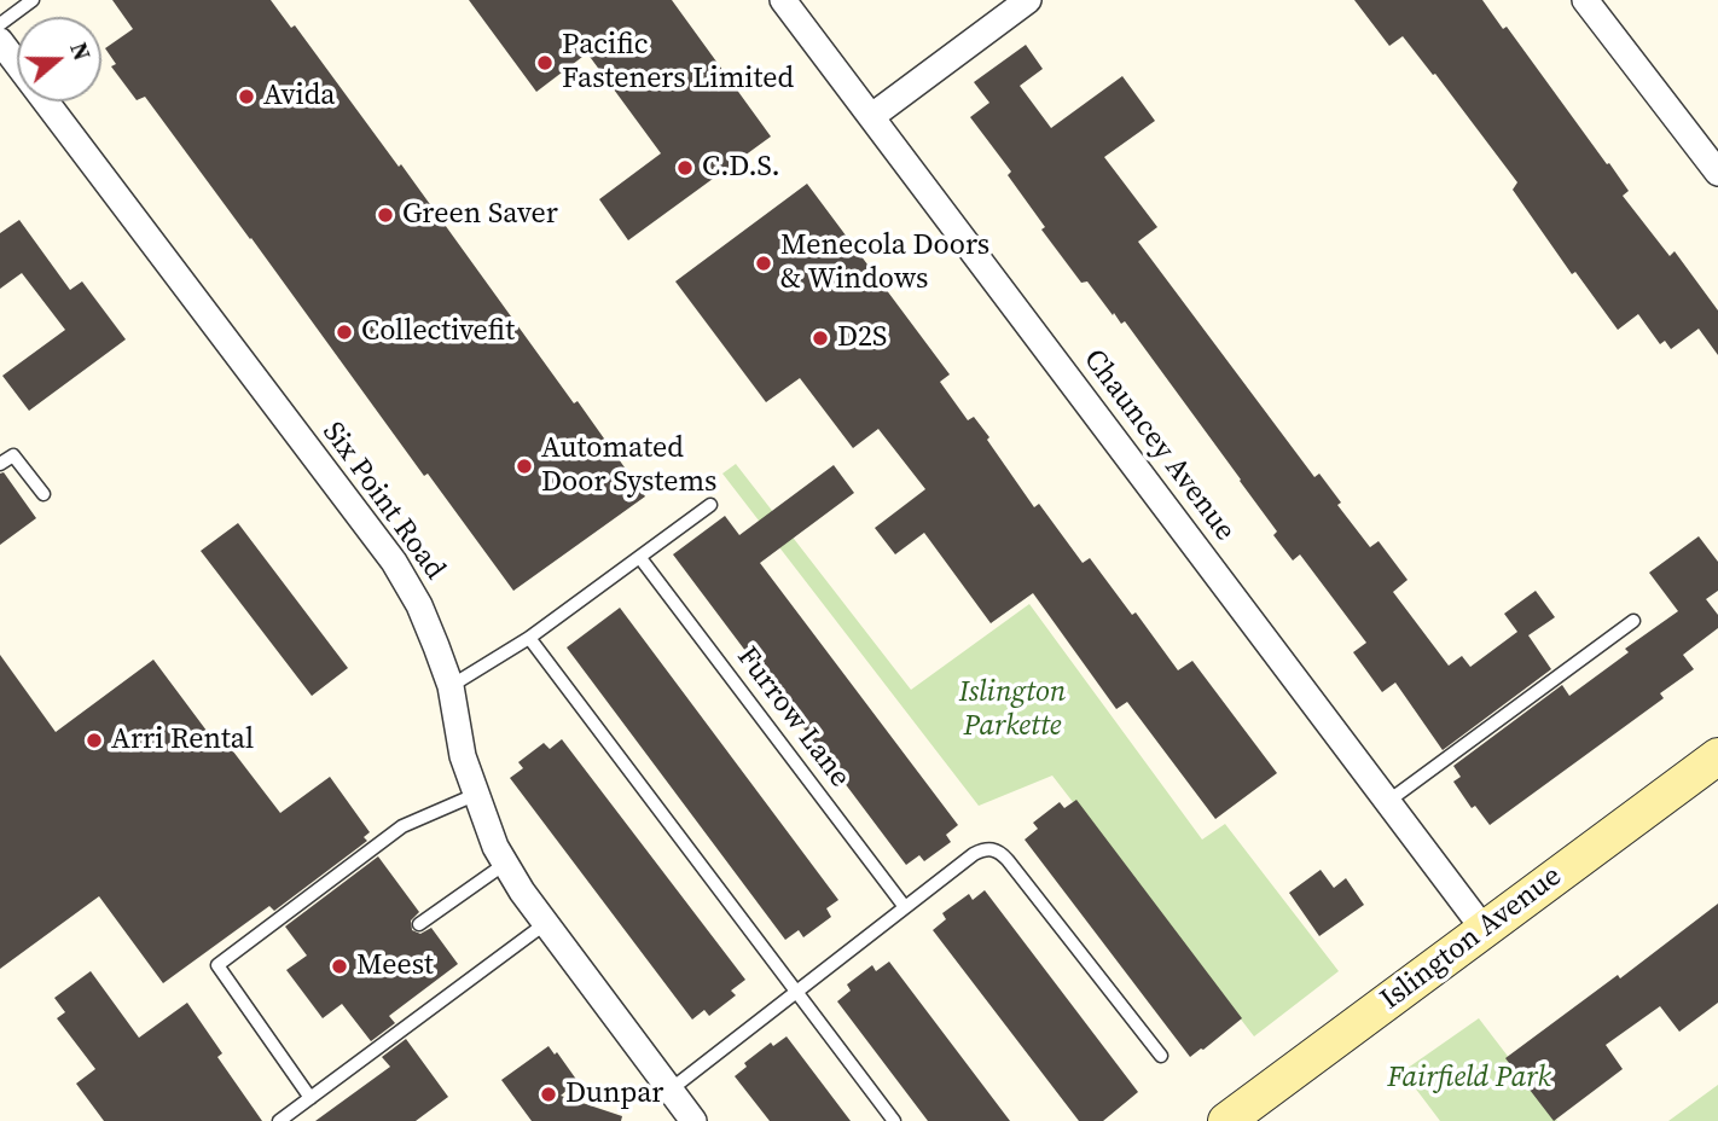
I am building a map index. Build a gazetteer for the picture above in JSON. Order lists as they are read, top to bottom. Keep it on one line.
{"streets":{"main road":["Islington Avenue"],"street":["Chauncey Avenue","Six Point Road"],"lane":["Furrow Lane"]},"crossings":[["Chauncey Avenue","Islington Avenue"]],"parks":["Islington Parkette","Fairfield Park"],"places":["Pacific Fasteners Limited","Avida","C.D.S.","Green Saver","Menecola Doors & Windows","Collectivefit","D2S","Automated Door Systems","Arri Rental","Meest","Dunpar"],"north":"right"}
